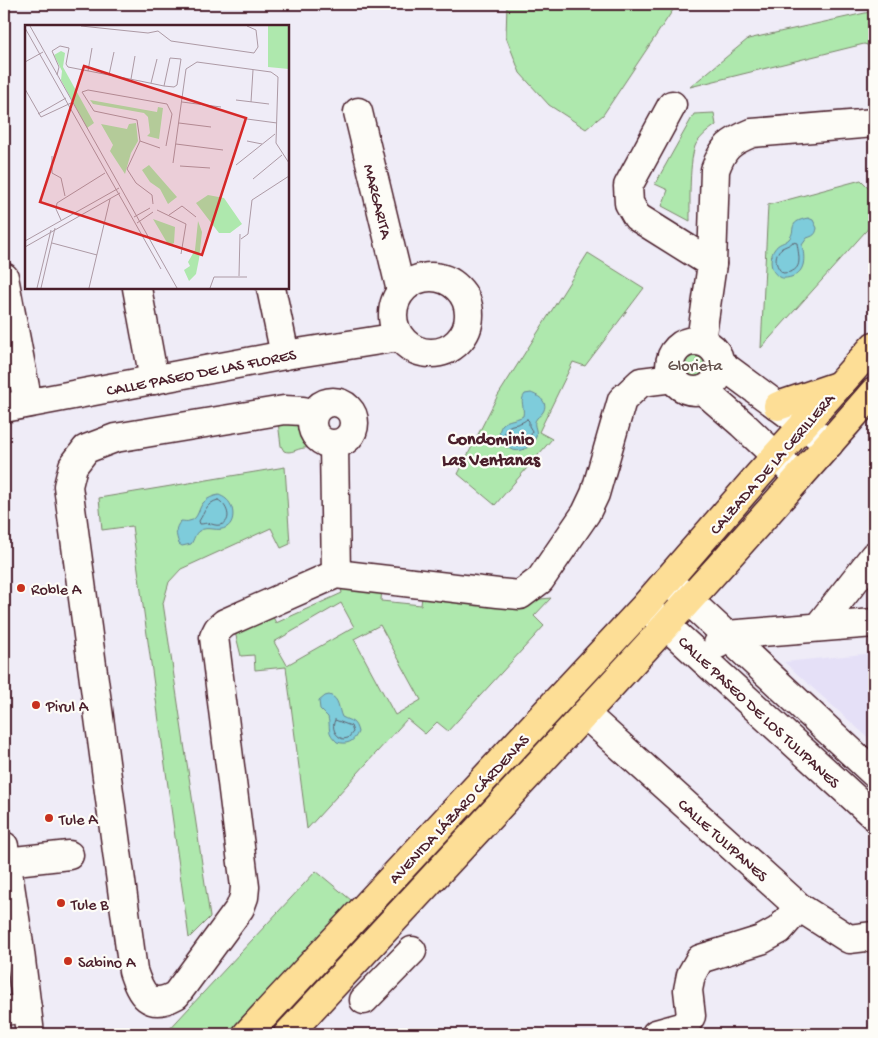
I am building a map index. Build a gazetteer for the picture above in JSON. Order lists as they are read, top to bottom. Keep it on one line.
{"streets":{"main road":["CALZADA DE LA CERILLERA","AVENIDA LÁZARO CÁRDENAS"],"street":["MARGARITA","CALLE PASEO DE LAS FLORES","CALLE PASEO DE LOS TULIPANES","CALLE TULIPANES"]},"crossings":[["MARGARITA","CALLE PASEO DE LAS FLORES"],["CALZADA DE LA CERILLERA","CALLE PASEO DE LOS TULIPANES"],["CALZADA DE LA CERILLERA","AVENIDA LÁZARO CÁRDENAS"],["CALLE PASEO DE LOS TULIPANES","AVENIDA LÁZARO CÁRDENAS"],["AVENIDA LÁZARO CÁRDENAS","CALLE TULIPANES"]],"districts":["Condominio Las Ventanas"],"parks":["Glorieta"],"places":["Roble A","Pirul A","Tule A","Tule B","Sabino A"]}
